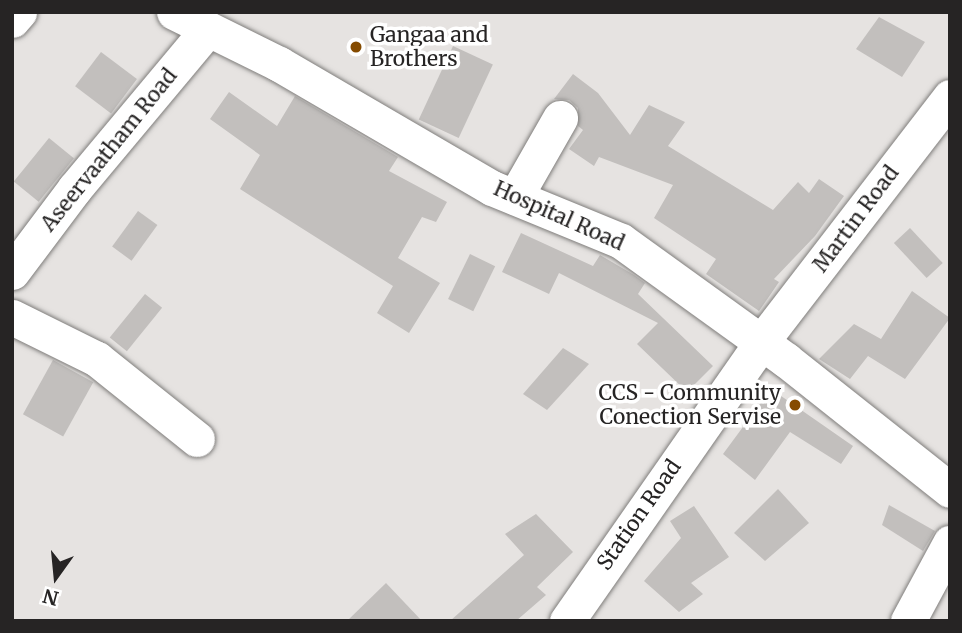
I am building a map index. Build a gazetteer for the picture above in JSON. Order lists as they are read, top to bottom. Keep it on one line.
{"streets":{"street":["Aseervaatham Road","Hospital Road","Martin Road","Station Road"]},"crossings":[["Aseervaatham Road","Hospital Road"],["Hospital Road","Martin Road"],["Hospital Road","Station Road"],["Martin Road","Station Road"]],"places":["Gangaa and Brothers","CCS - Community Conection Servise"],"north":"bottom"}
